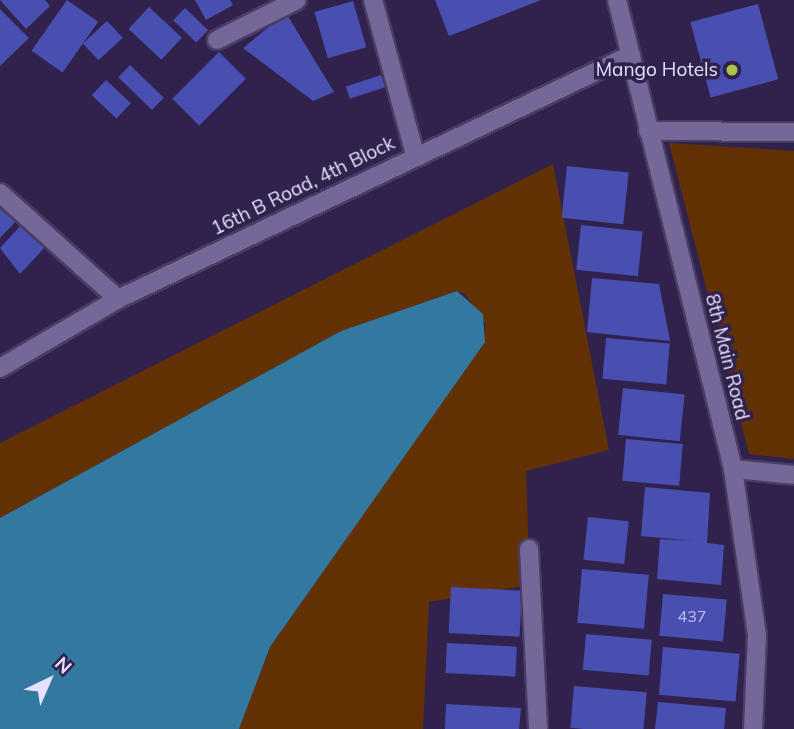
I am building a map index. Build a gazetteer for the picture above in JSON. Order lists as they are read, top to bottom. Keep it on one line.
{"streets":{"street":["16th B Road, 4th Block","8th Main Road"]},"crossings":[["16th B Road, 4th Block","8th Main Road"]],"places":["Mango Hotels"],"house_numbers":["437"],"north":"top right"}
